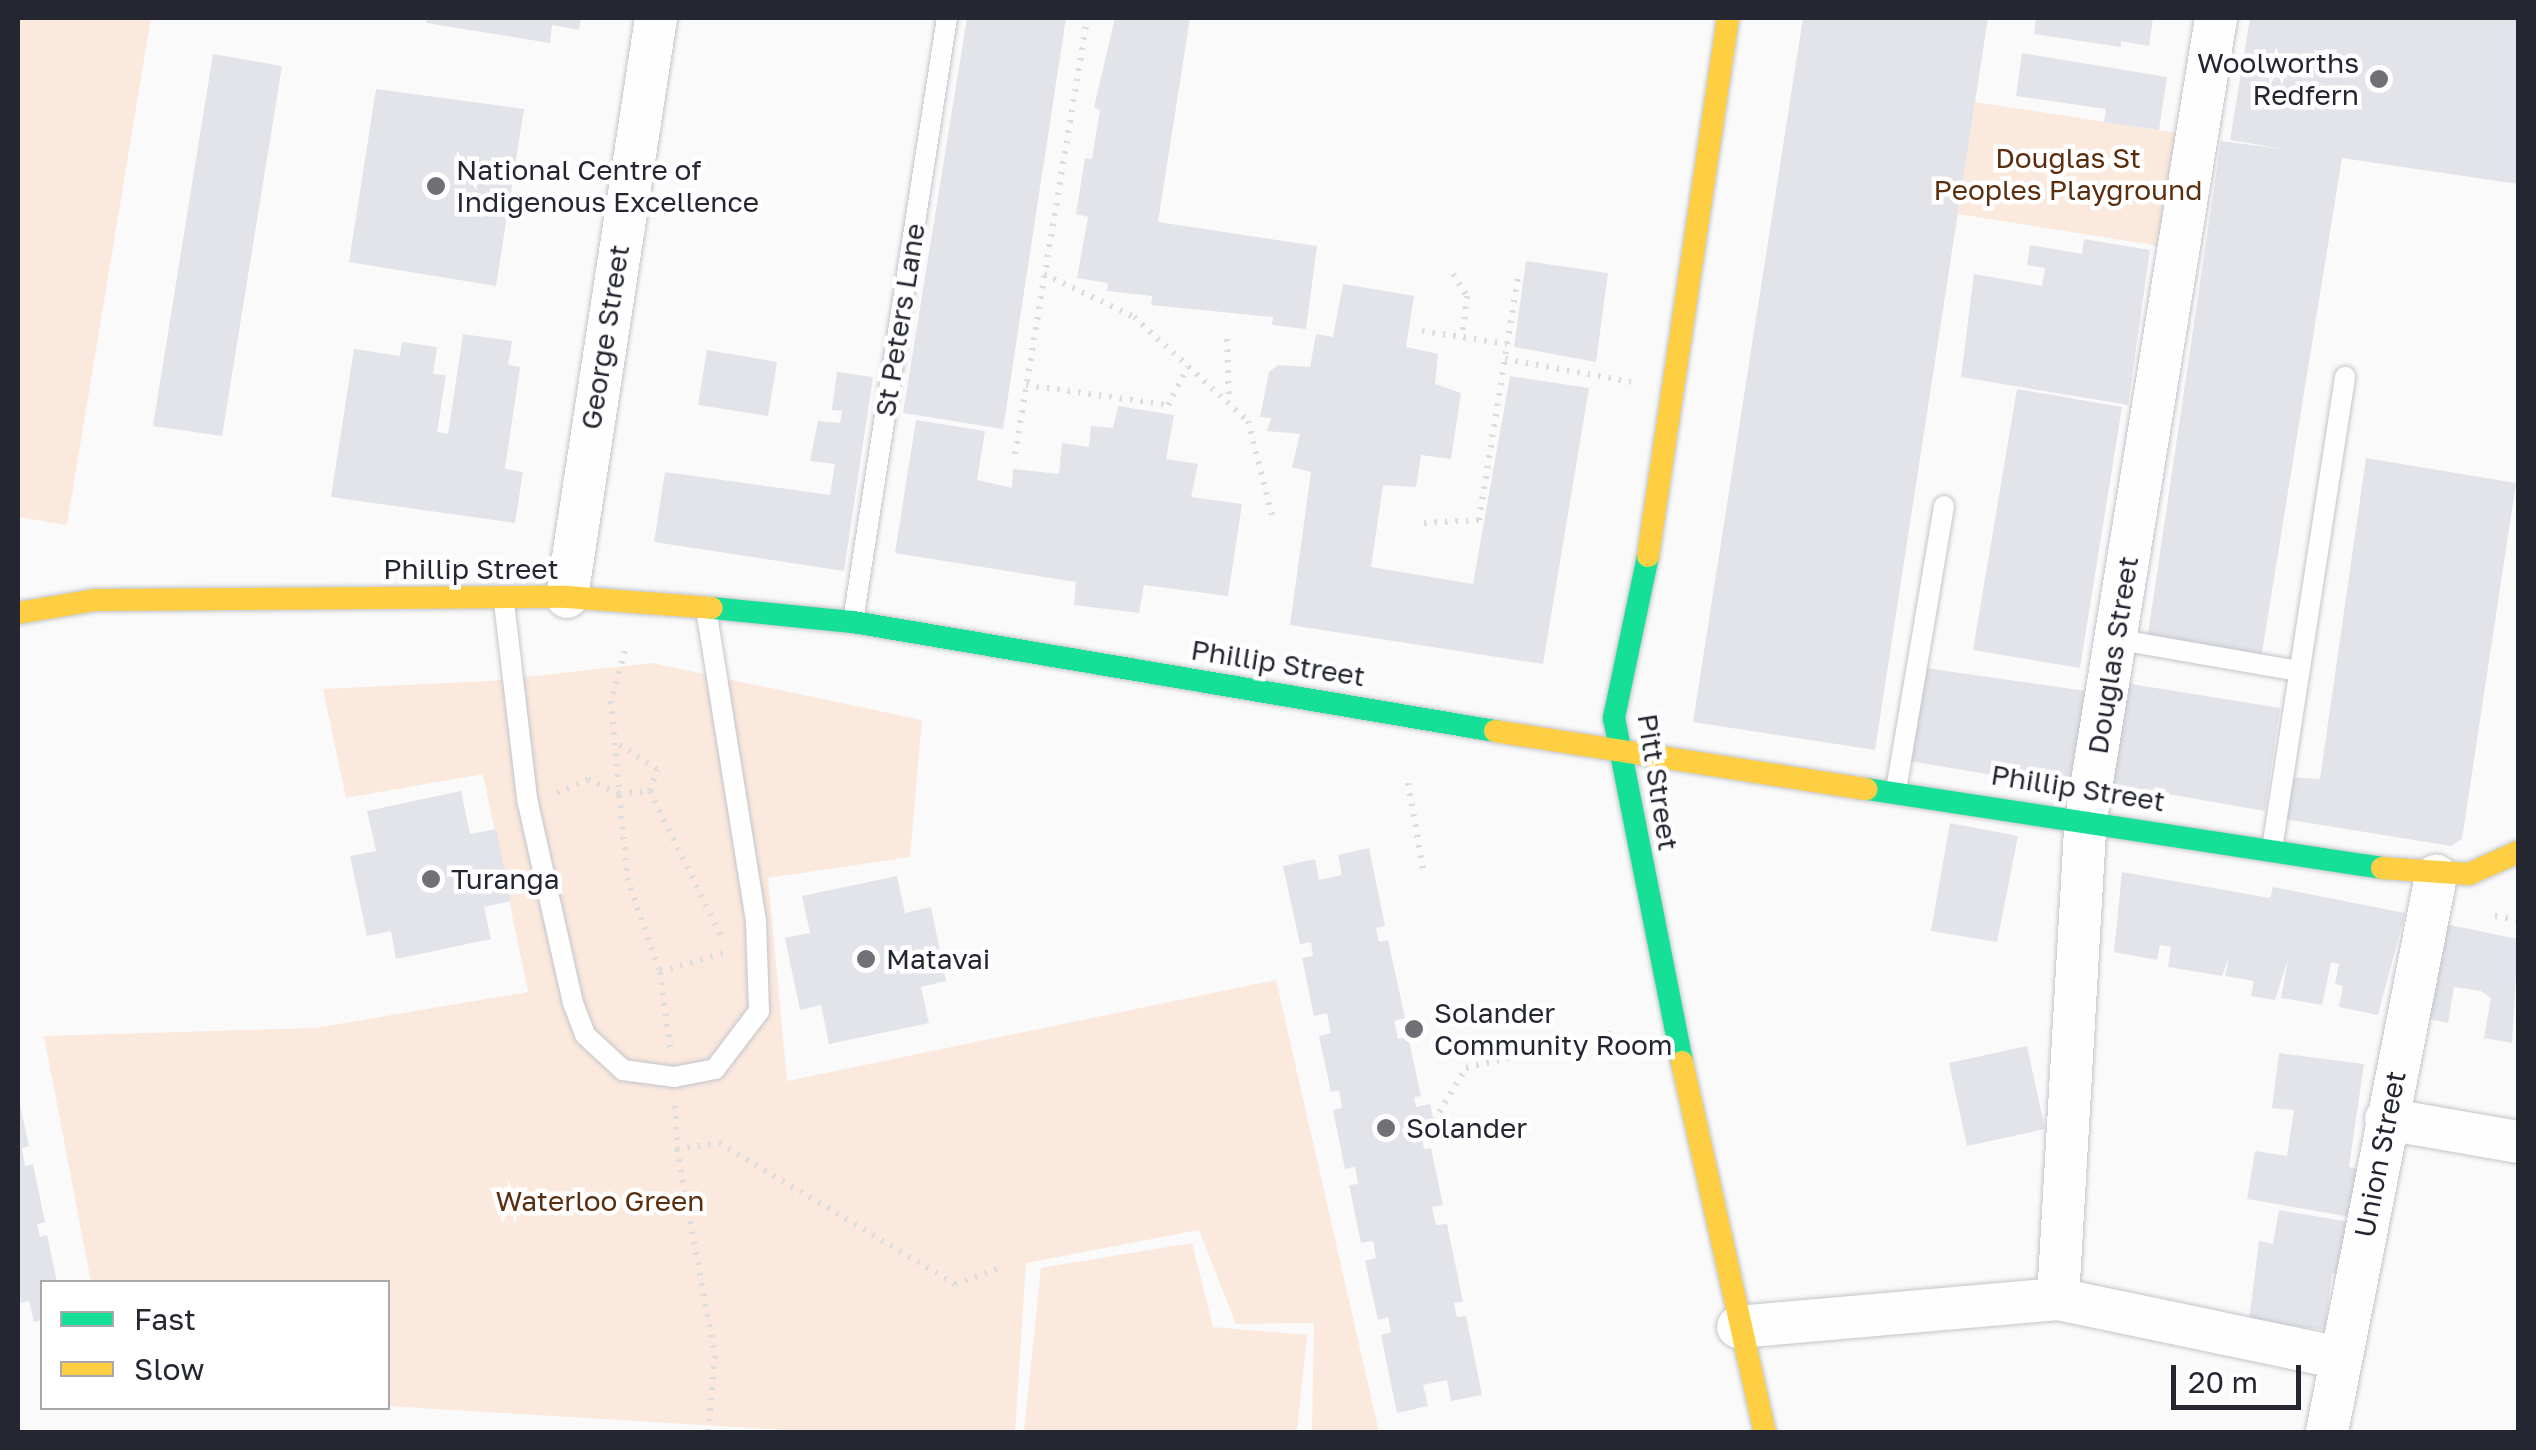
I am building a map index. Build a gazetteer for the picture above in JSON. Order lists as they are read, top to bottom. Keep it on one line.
{"streets":{"street":["George Street","Phillip Street","Douglas Street","Pitt Street","Union Street"],"lane":["St Peters Lane"]},"crossings":[["St Peters Lane","Phillip Street"],["George Street","Phillip Street"],["Phillip Street","Douglas Street"],["Phillip Street","Pitt Street"],["Phillip Street","Union Street"]],"parks":["Douglas St Peoples Playground","Waterloo Green"],"places":["Woolworths Redfern","National Centre of Indigenous Excellence","Turanga","Matavai","Solander Community Room","Solander"],"legend":["Fast","Slow"],"scale_bar":"20 m"}
